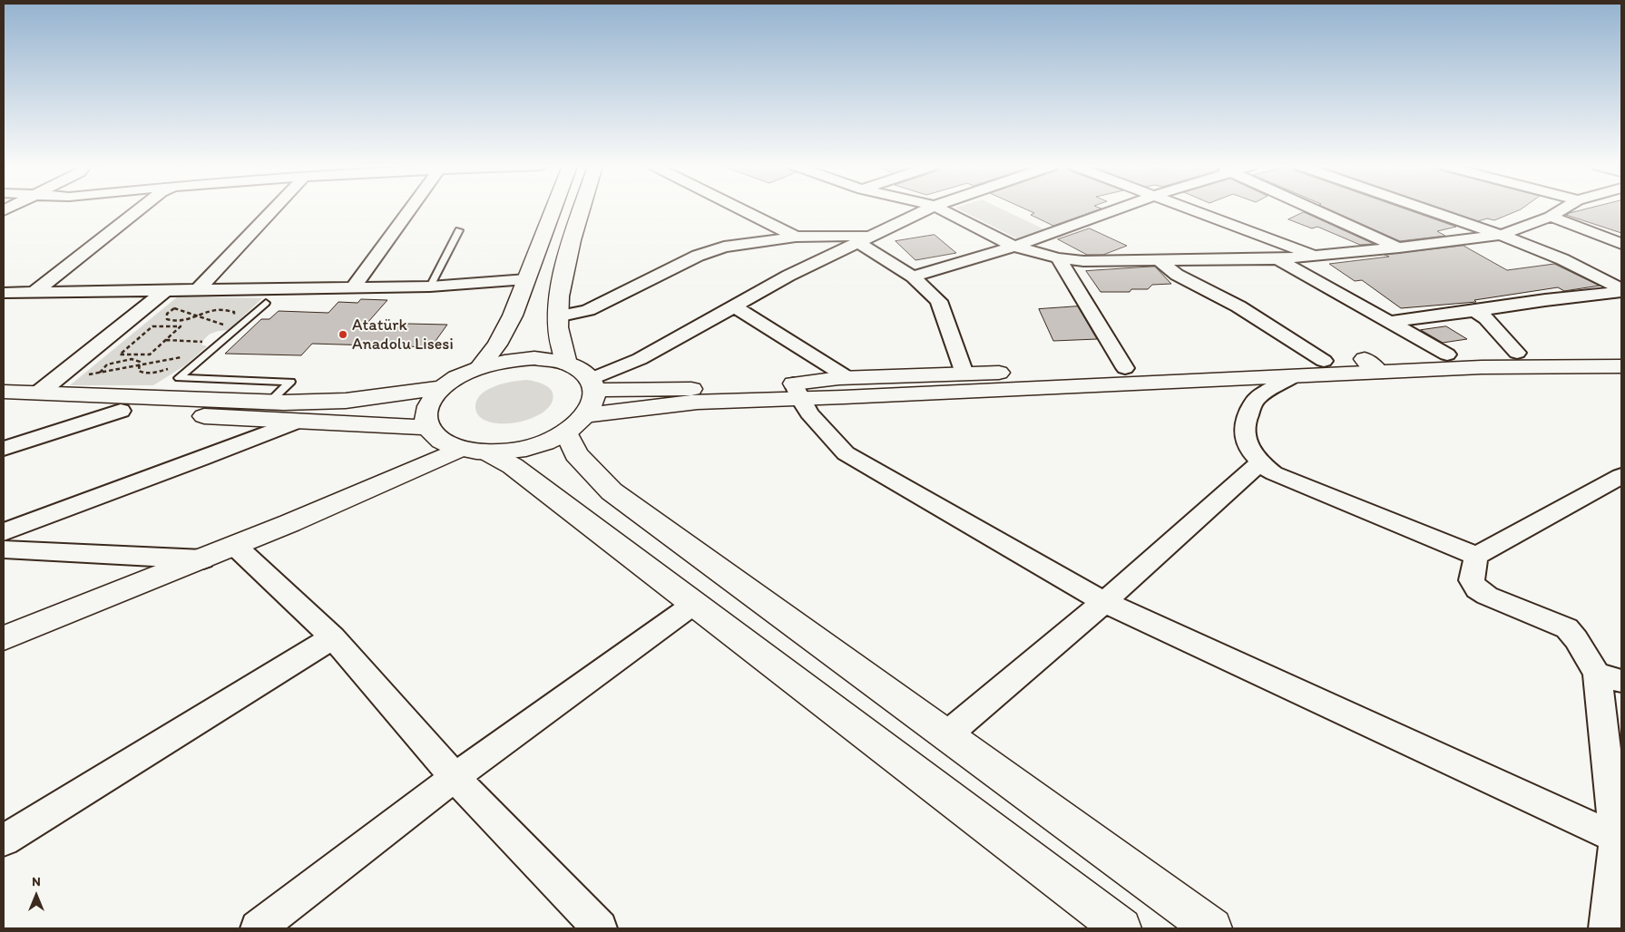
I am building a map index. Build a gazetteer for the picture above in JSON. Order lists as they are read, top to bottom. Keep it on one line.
{"places":["Atatürk Anadolu Lisesi"],"north":"top"}
